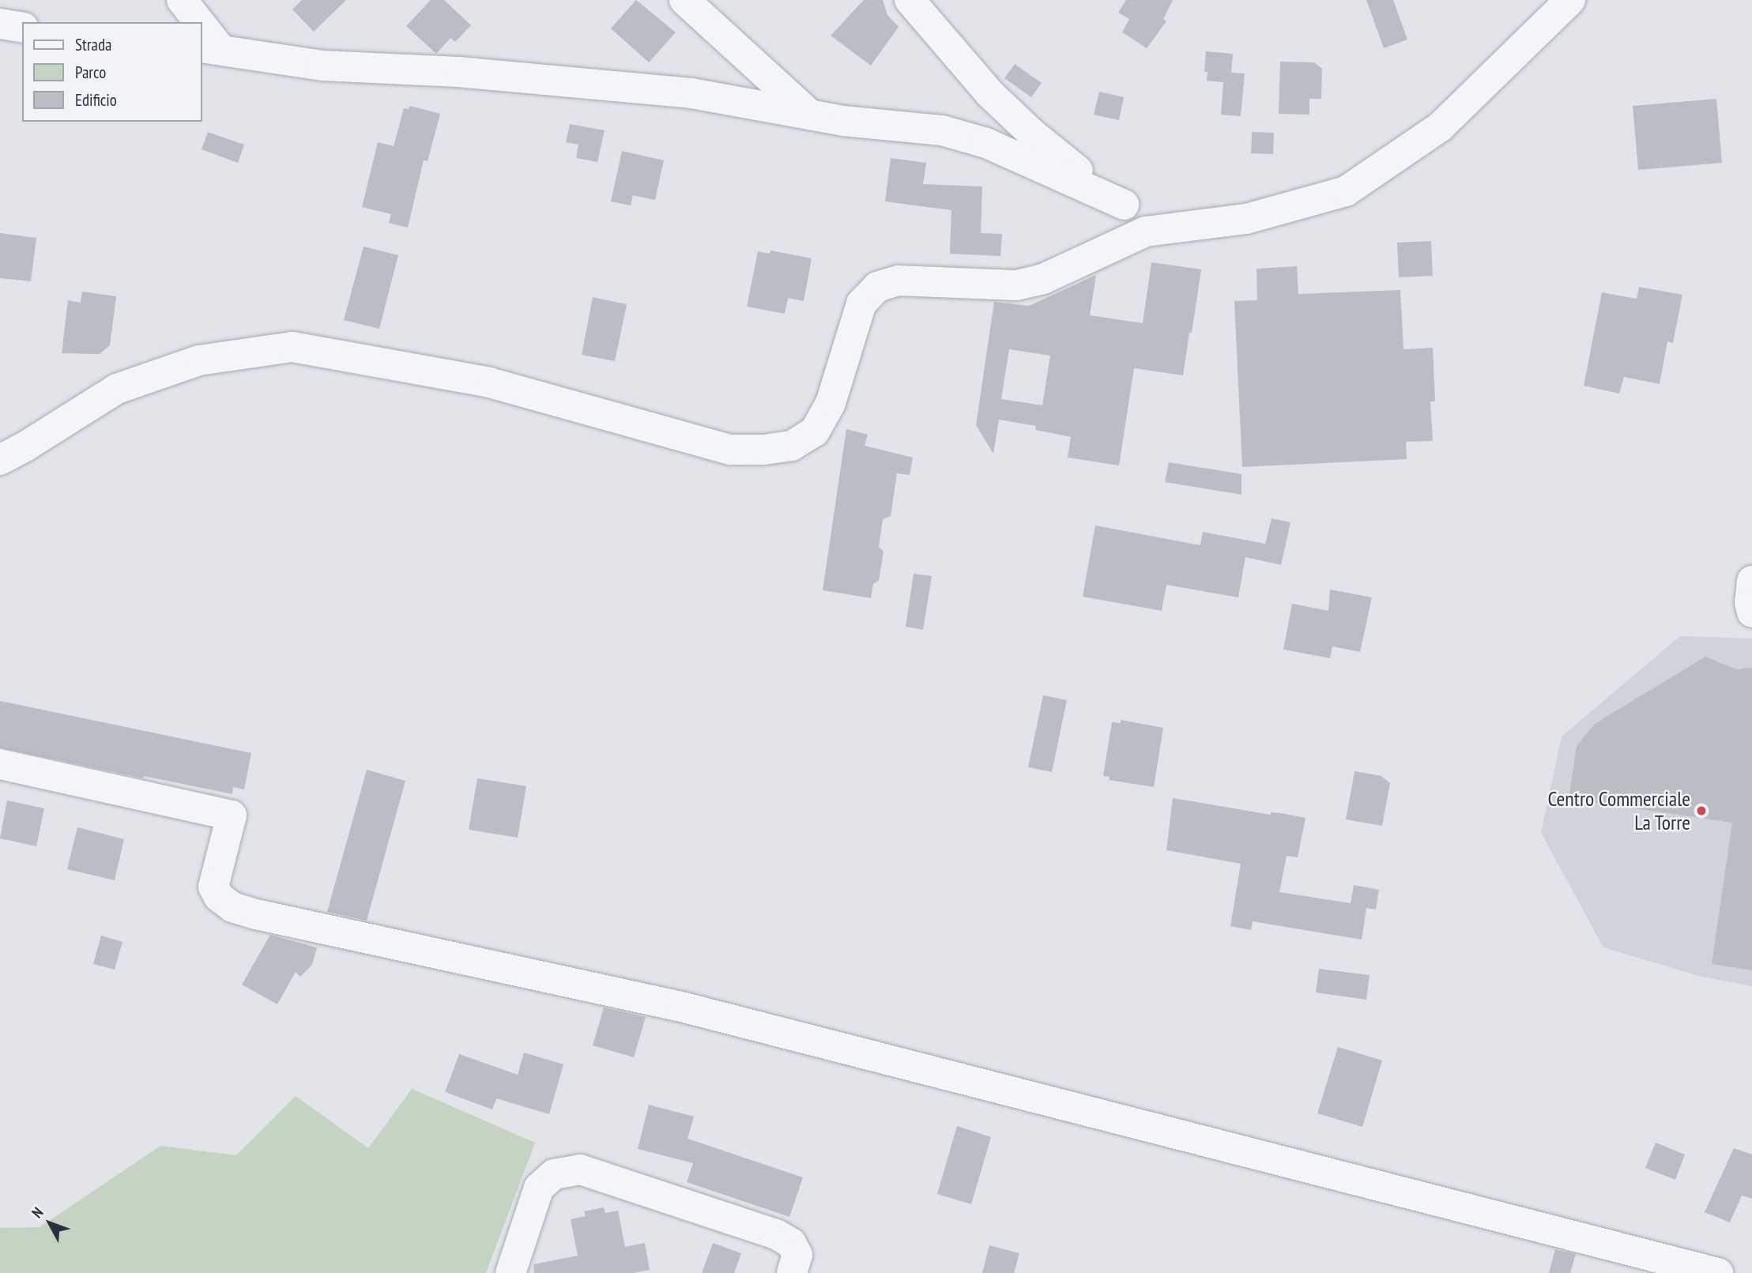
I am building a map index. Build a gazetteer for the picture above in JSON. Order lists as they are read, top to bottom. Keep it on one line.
{"places":["Centro Commerciale La Torre"],"legend":["Strada","Parco","Edificio"],"north":"top left"}
